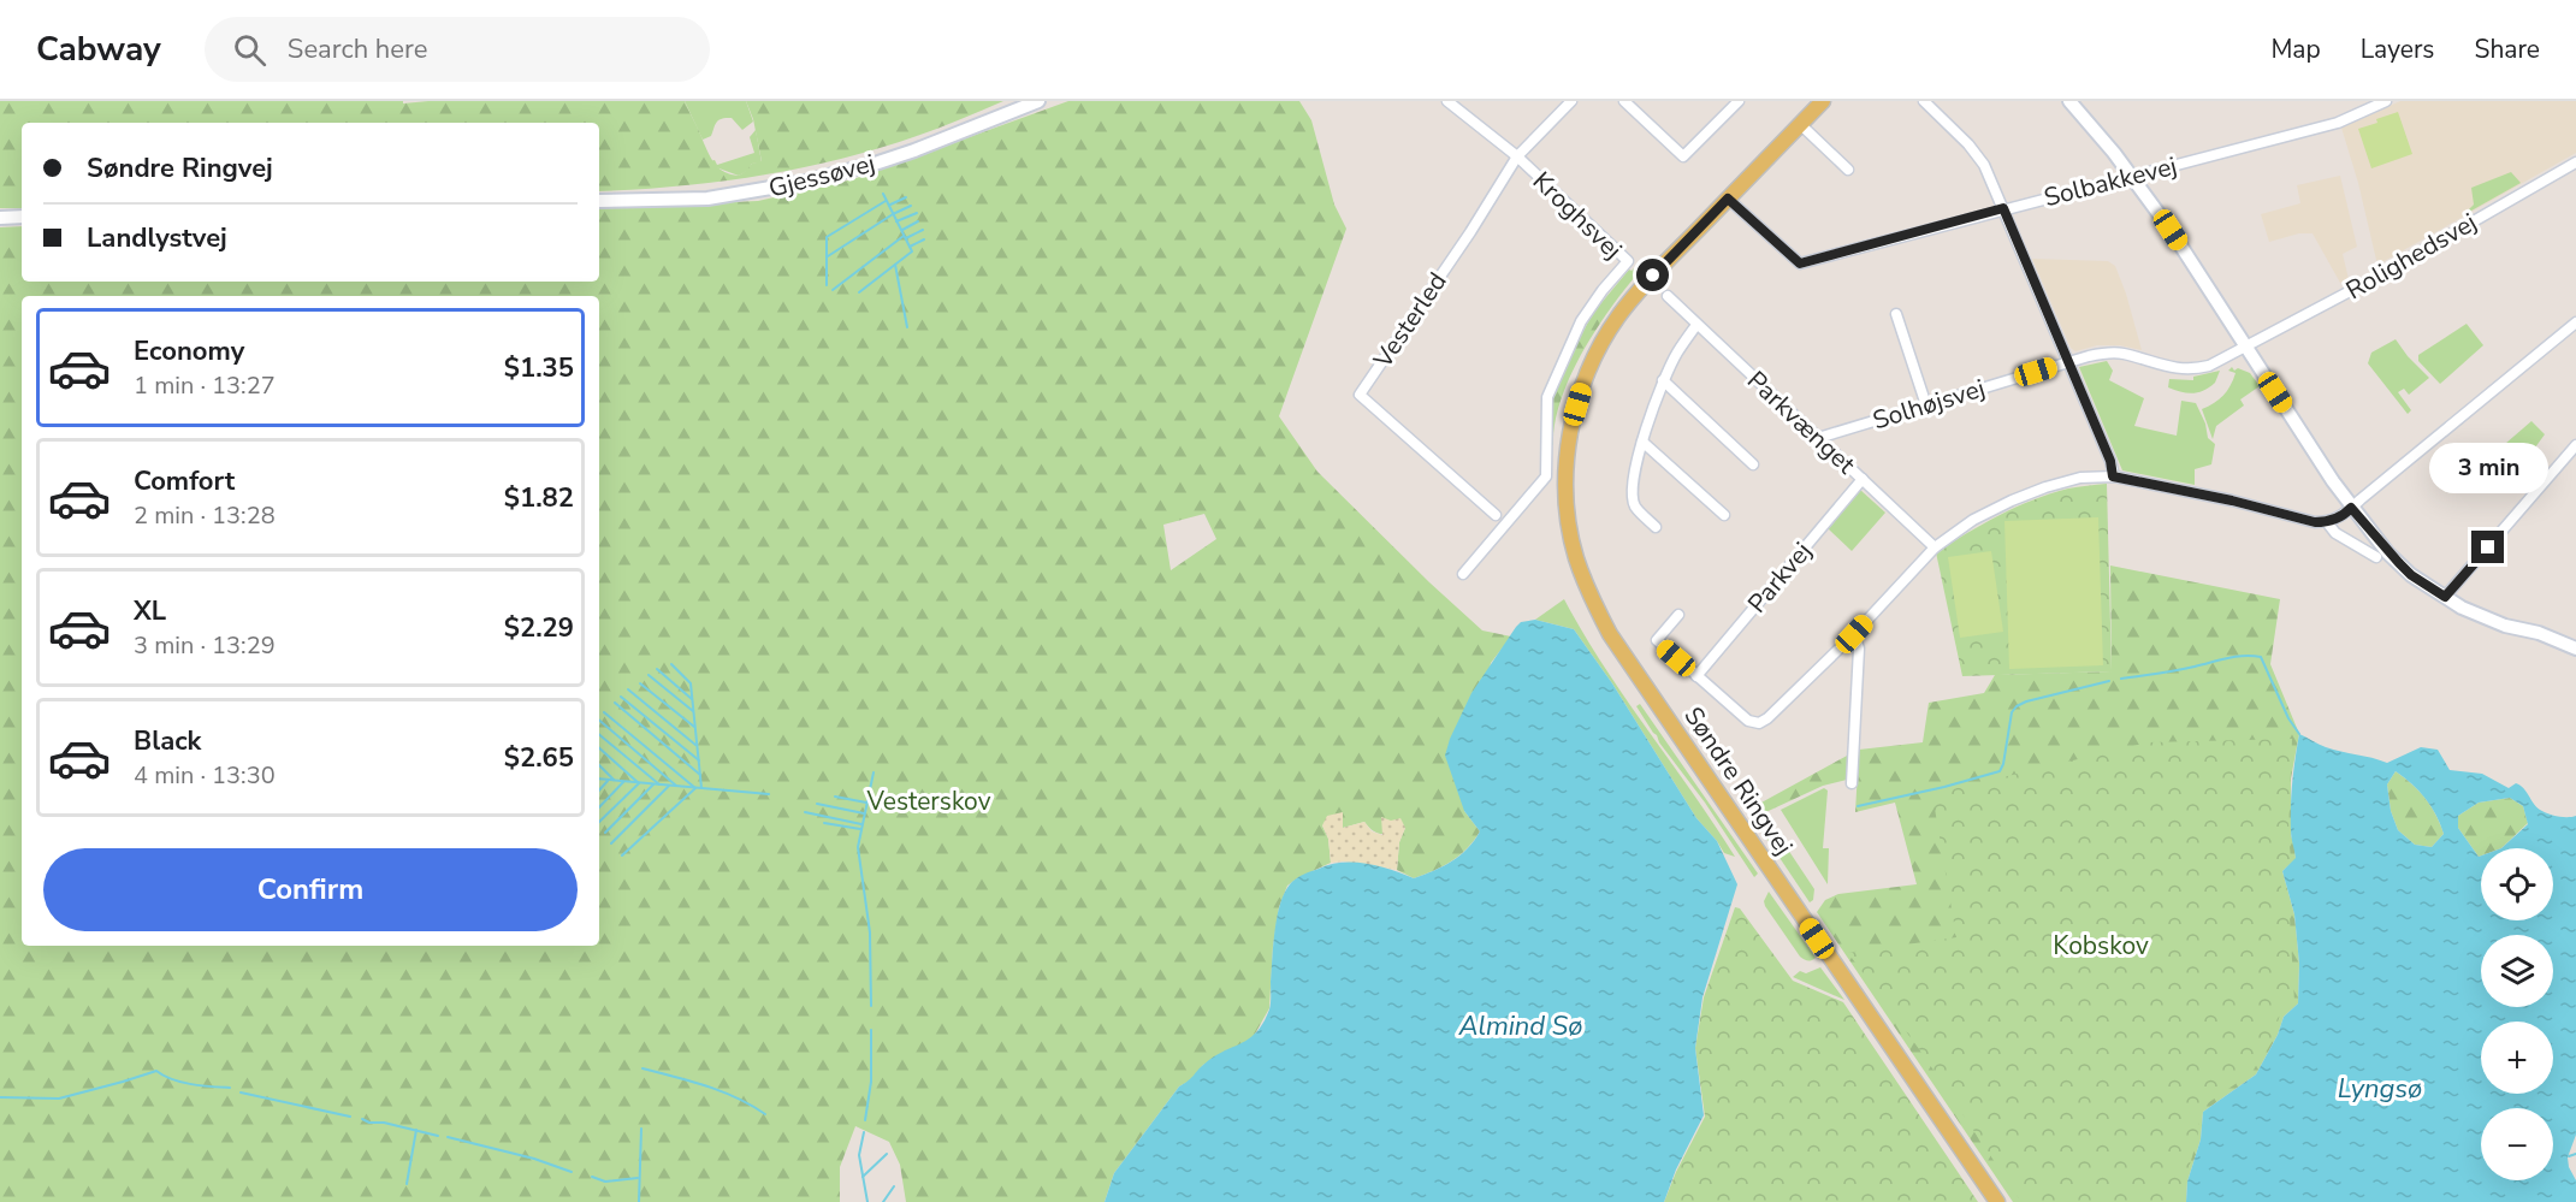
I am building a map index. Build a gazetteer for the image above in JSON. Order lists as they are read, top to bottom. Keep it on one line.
{"streets":{"main road":["Søndre Ringvej"],"street":["Gjessøvej","Solbakkevej","Kroghsvej","Rolighedsvej","Vesterled","Solhøjsvej","Parkvænget","Parkvej"]},"crossings":[["Solbakkevej","Søndre Ringvej"],["Kroghsvej","Vesterled"],["Rolighedsvej","Solhøjsvej"],["Solhøjsvej","Parkvænget"],["Parkvænget","Parkvej"]],"water":["Almind Sø","Lyngsø"],"parks":["Vesterskov","Kobskov"],"page":{"header":"Cabway","search":"Search here","nav":["Map","Layers","Share"],"banner":["Søndre Ringvej","Landlystvej"],"list":[{"name":"Economy","note":"1 min · 13:27","value":"$1.35"},{"name":"Comfort","note":"2 min · 13:28","value":"$1.82"},{"name":"XL","note":"3 min · 13:29","value":"$2.29"},{"name":"Black","note":"4 min · 13:30","value":"$2.65"}],"bubble":"3 min","buttons":"Confirm","map_buttons":["+","−"]}}
